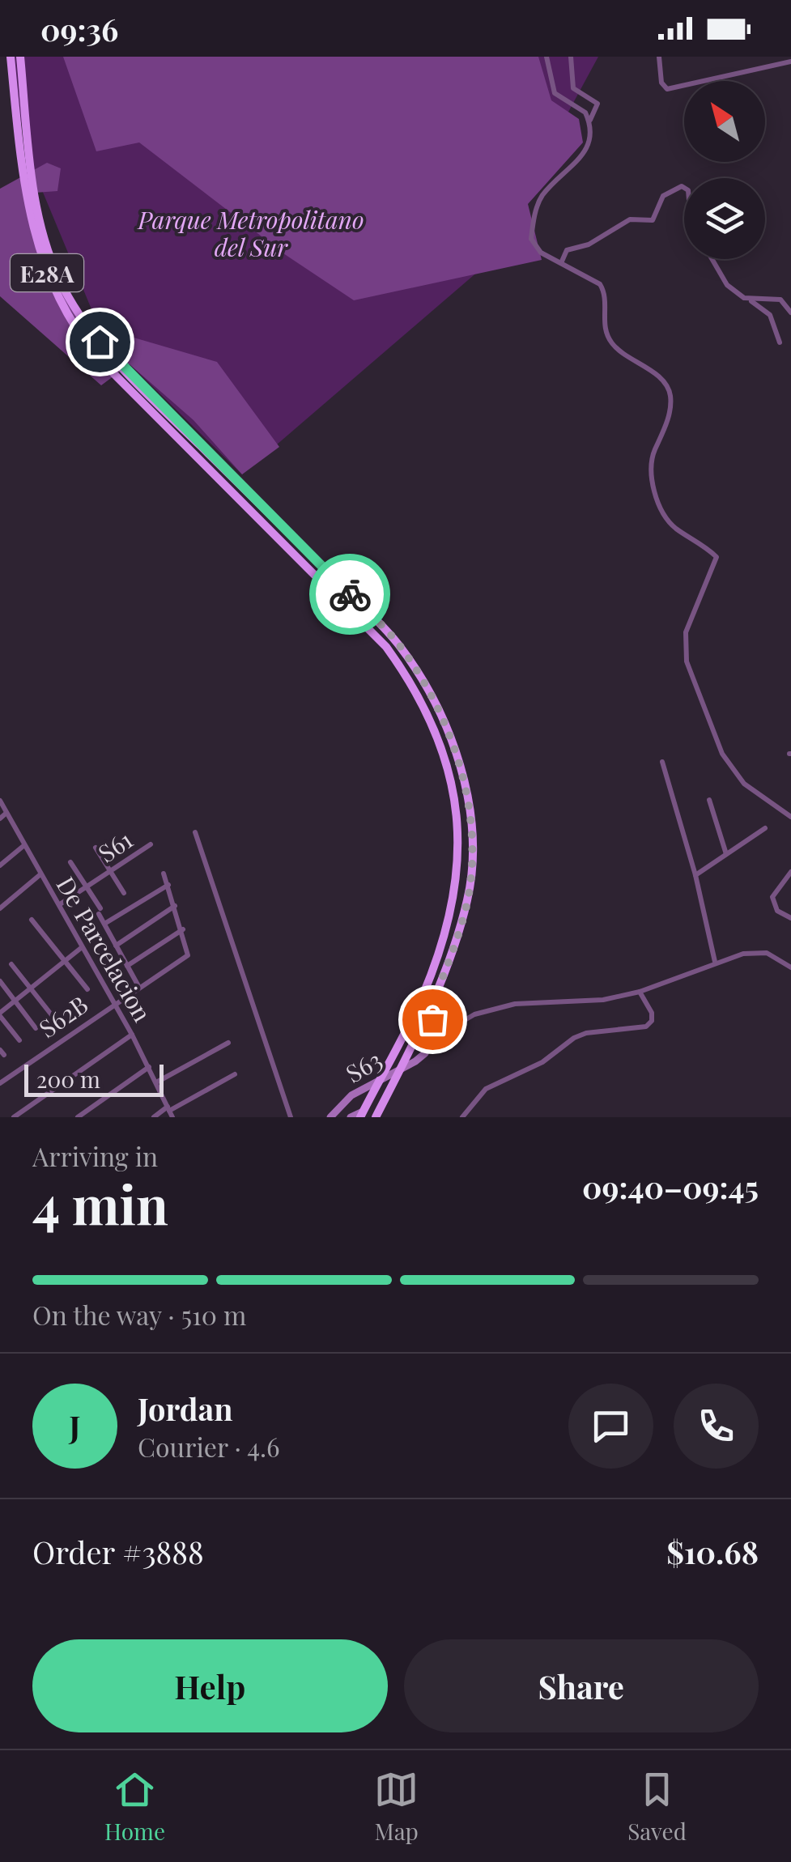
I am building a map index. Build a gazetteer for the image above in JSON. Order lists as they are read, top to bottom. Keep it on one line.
{"streets":{"highway":["E28A"],"main road":["S63"],"street":["S61","De Parcelacion","S62B"]},"crossings":[["E28A","S63"],["S61","De Parcelacion"],["De Parcelacion","S62B"]],"parks":["Parque Metropolitano del Sur"],"scale_bar":"200 m","north":"top left","page":{"status":"09:36","scale":"200 m","heading":["4 min","Arriving in","09:40–09:45"],"panel":["Jordan","Courier · 4.6","Order #3888","$10.68"],"bar":"On the way · 510 m","round":"J","buttons":["Help","Share"],"tabs":["Home","Map","Saved"]}}
